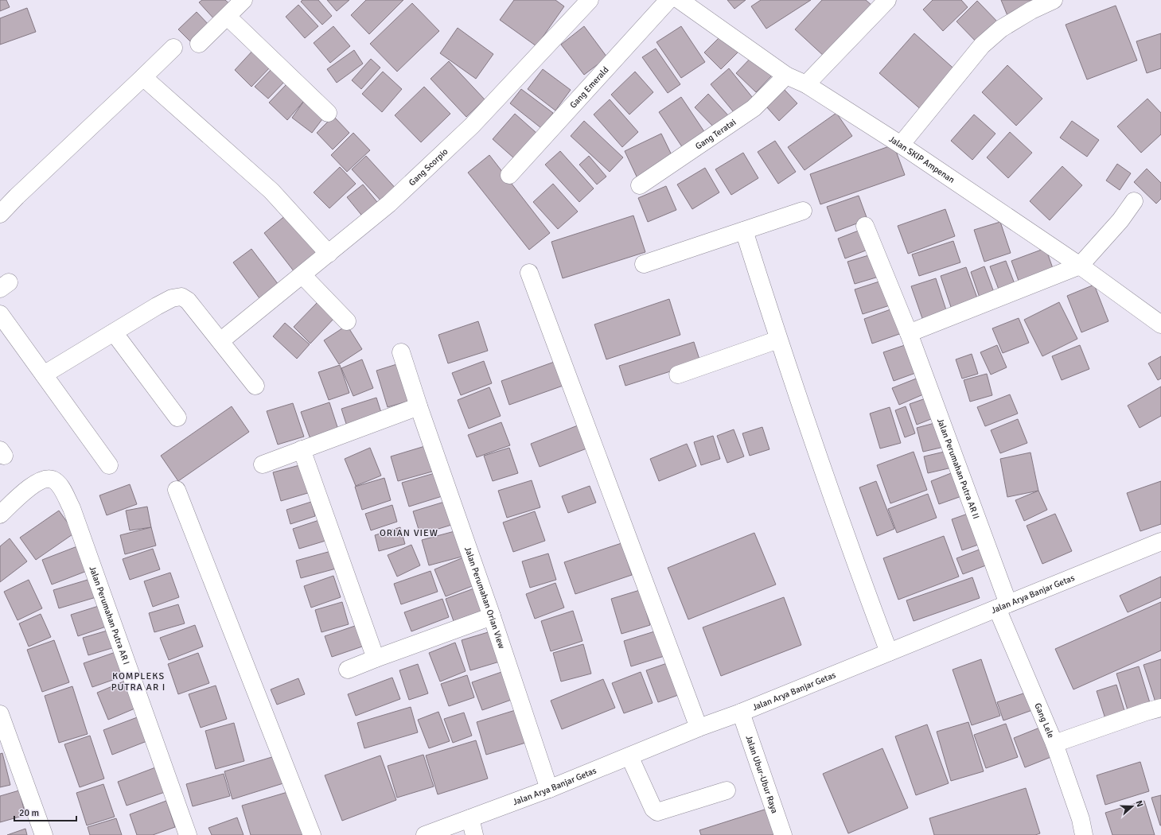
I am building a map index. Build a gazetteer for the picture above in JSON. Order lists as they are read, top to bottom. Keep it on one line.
{"streets":{"main road":["Gang Emerald","Gang Teratai","Jalan SKIP Ampenan","Gang Scorpio","Jalan Perumahan Putra AR II","Jalan Arya Banjar Getas","Jalan Perumahan Orian View","Jalan Perumahan Putra AR I","Gang Lele","Jalan Ubur-Ubur Raya"]},"crossings":[["Gang Teratai","Jalan SKIP Ampenan"],["Jalan Perumahan Putra AR II","Jalan Arya Banjar Getas"],["Jalan Perumahan Putra AR II","Gang Lele"],["Jalan Arya Banjar Getas","Jalan Perumahan Orian View"],["Jalan Arya Banjar Getas","Gang Lele"],["Jalan Arya Banjar Getas","Jalan Ubur-Ubur Raya"]],"districts":["ORIAN VIEW","KOMPLEKS PUTRA AR I"],"scale_bar":"20 m","north":"right"}
